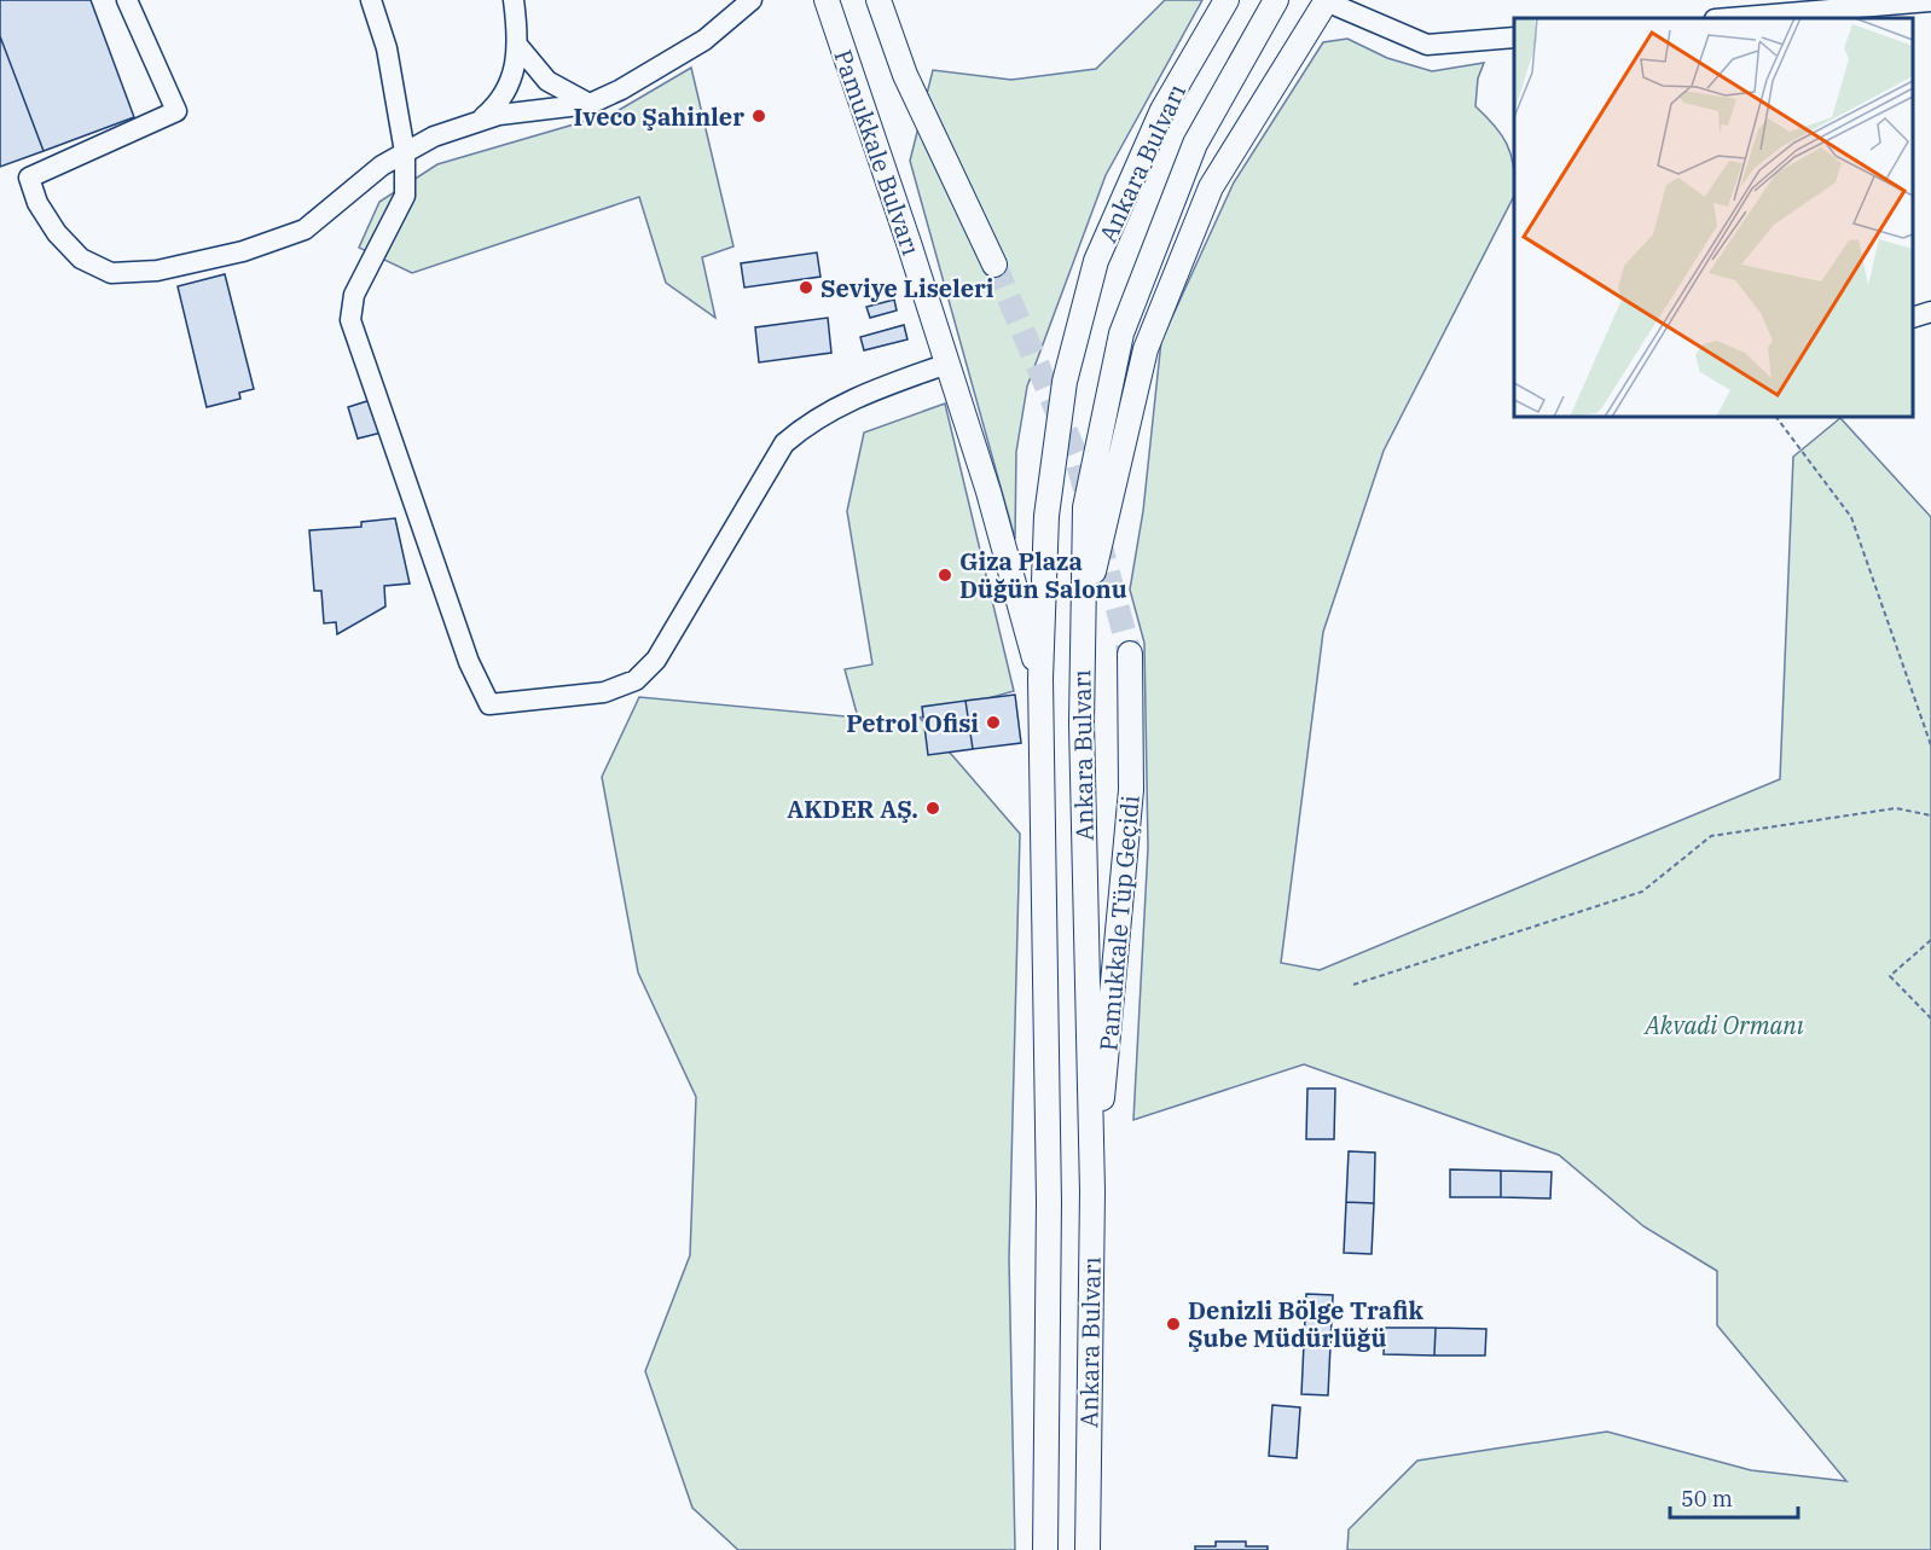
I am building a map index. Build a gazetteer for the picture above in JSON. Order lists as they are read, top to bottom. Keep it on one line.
{"streets":{"main road":["Pamukkale Bulvarı","Ankara Bulvarı","Pamukkale Tüp Geçidi"]},"crossings":[["Pamukkale Bulvarı","Ankara Bulvarı"],["Ankara Bulvarı","Pamukkale Tüp Geçidi"]],"parks":["Akvadi Ormanı"],"places":["Iveco Şahinler","Seviye Liseleri","Giza Plaza Düğün Salonu","Petrol Ofisi","AKDER AŞ.","Denizli Bölge Trafik Şube Müdürlüğü"],"scale_bar":"50 m"}
